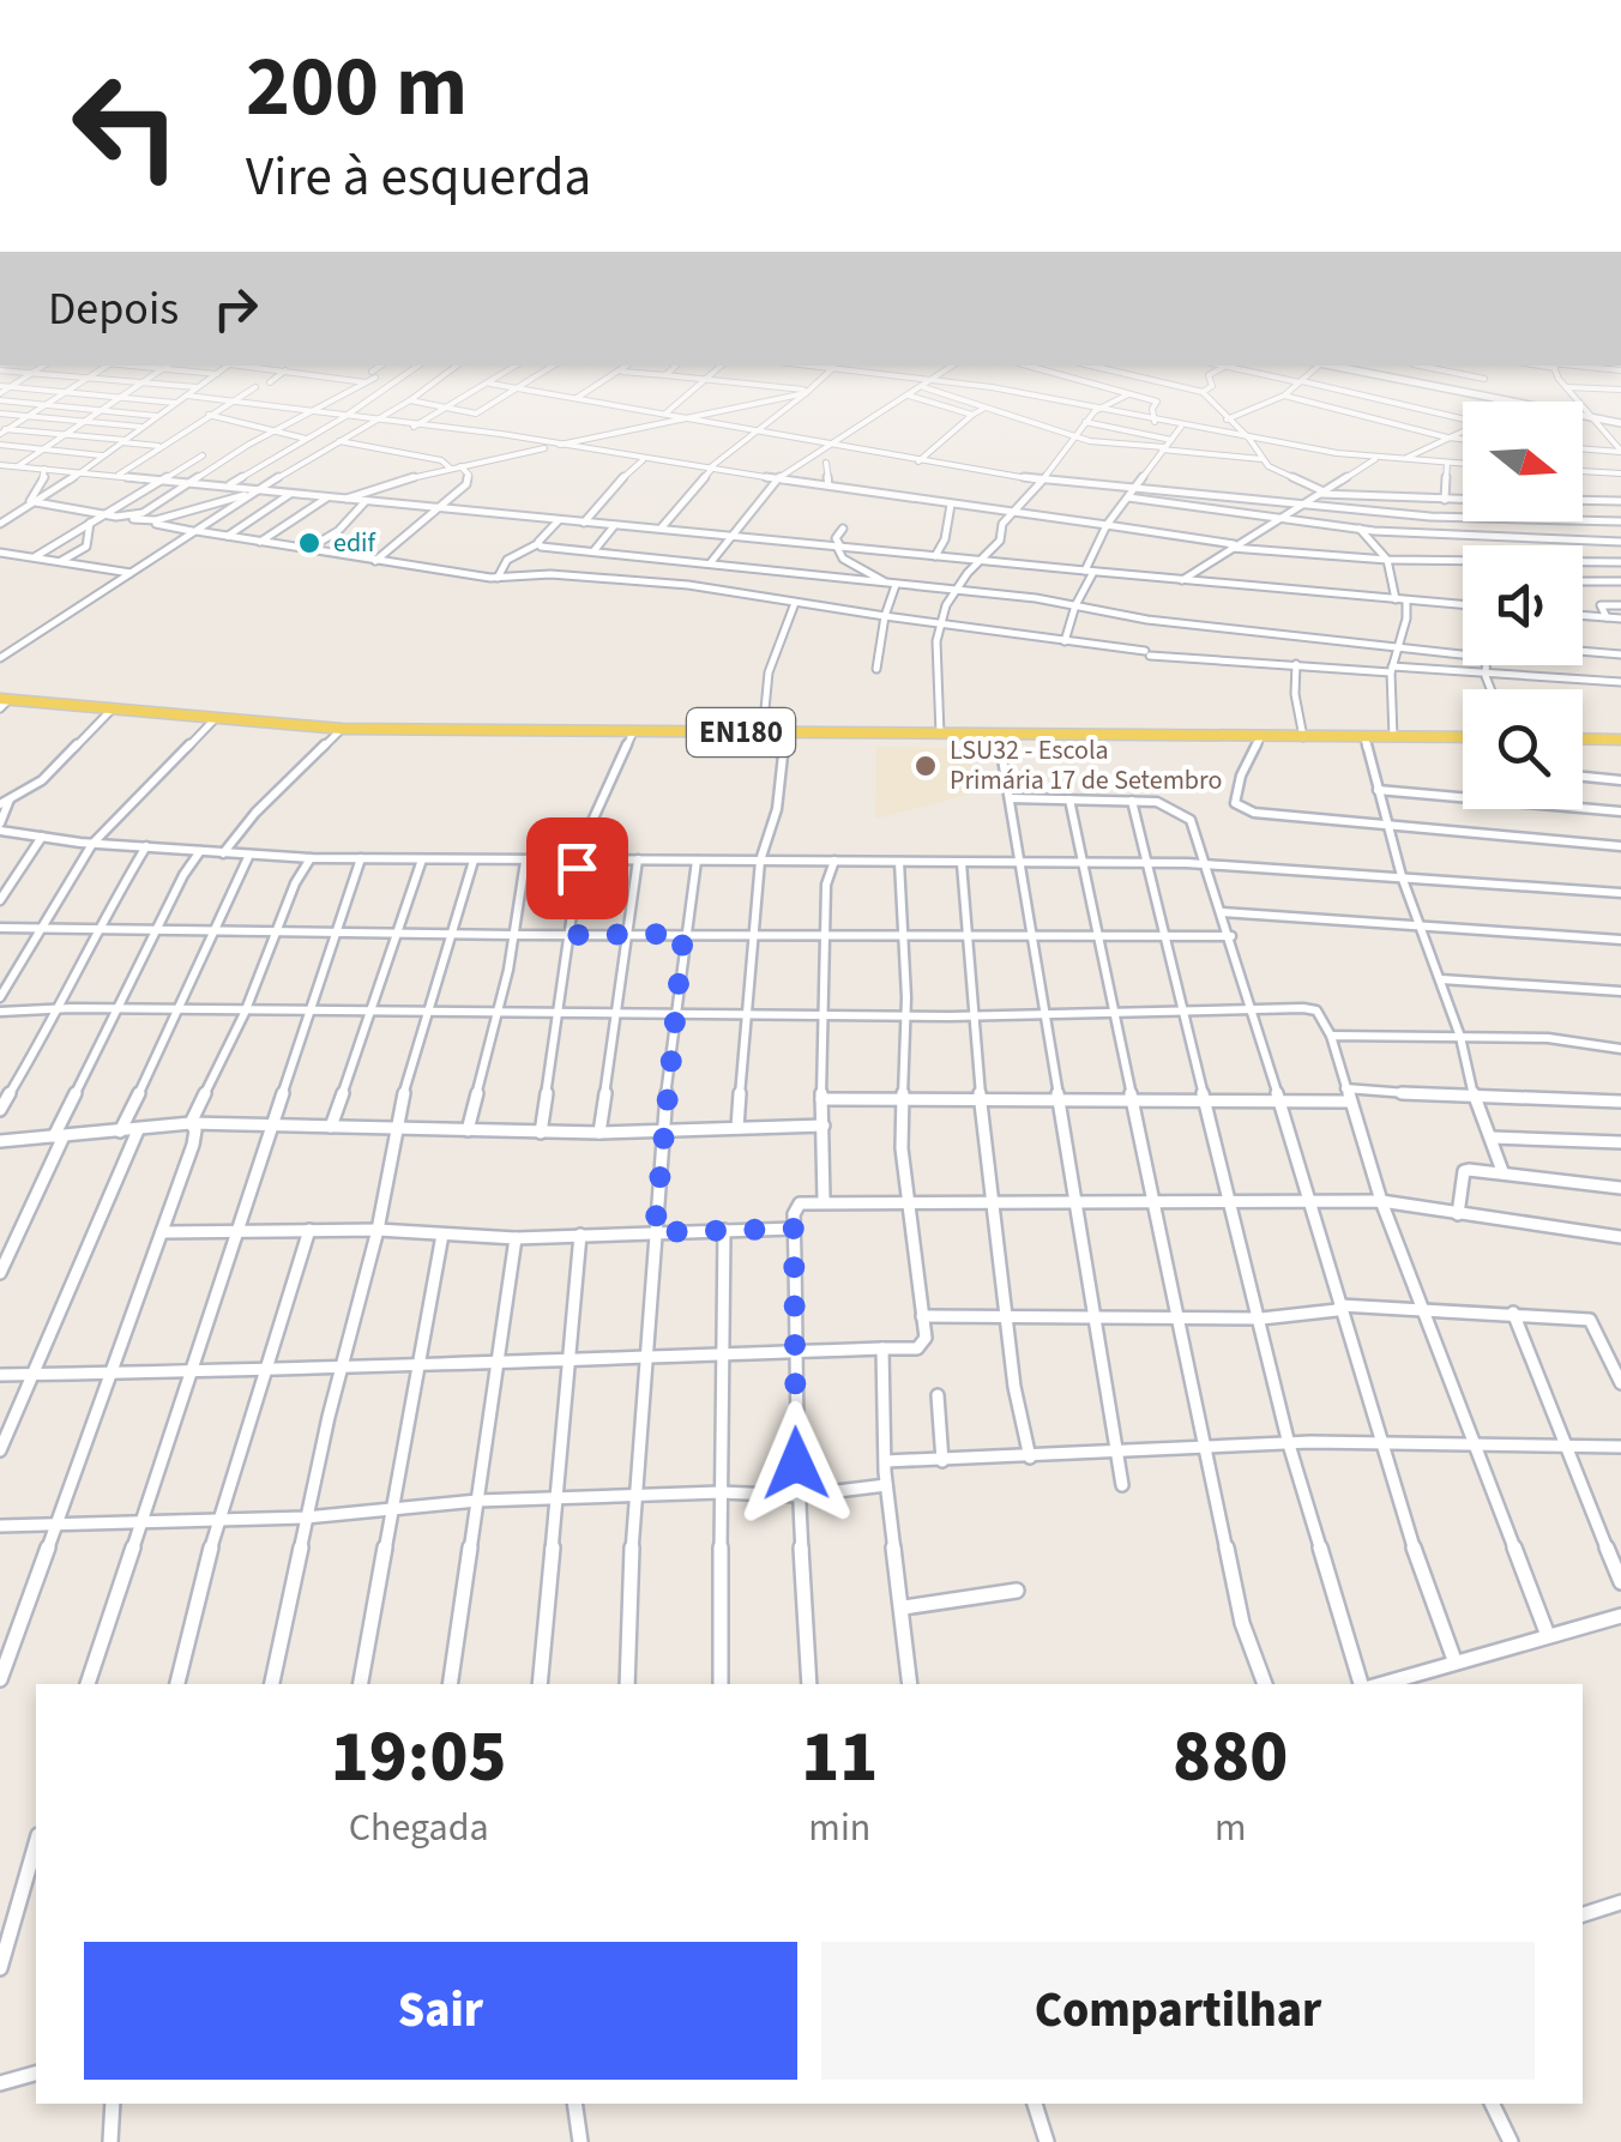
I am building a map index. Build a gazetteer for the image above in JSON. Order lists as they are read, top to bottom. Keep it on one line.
{"streets":{"main road":["EN180"]},"places":["edif","LSU32 - Escola Primária 17 de Setembro"],"north":"right","page":{"turn":["200 m","Vire à esquerda"],"then":"Depois","eta":["19:05","Chegada","11","min","880","m"],"buttons":["Sair","Compartilhar"]}}
